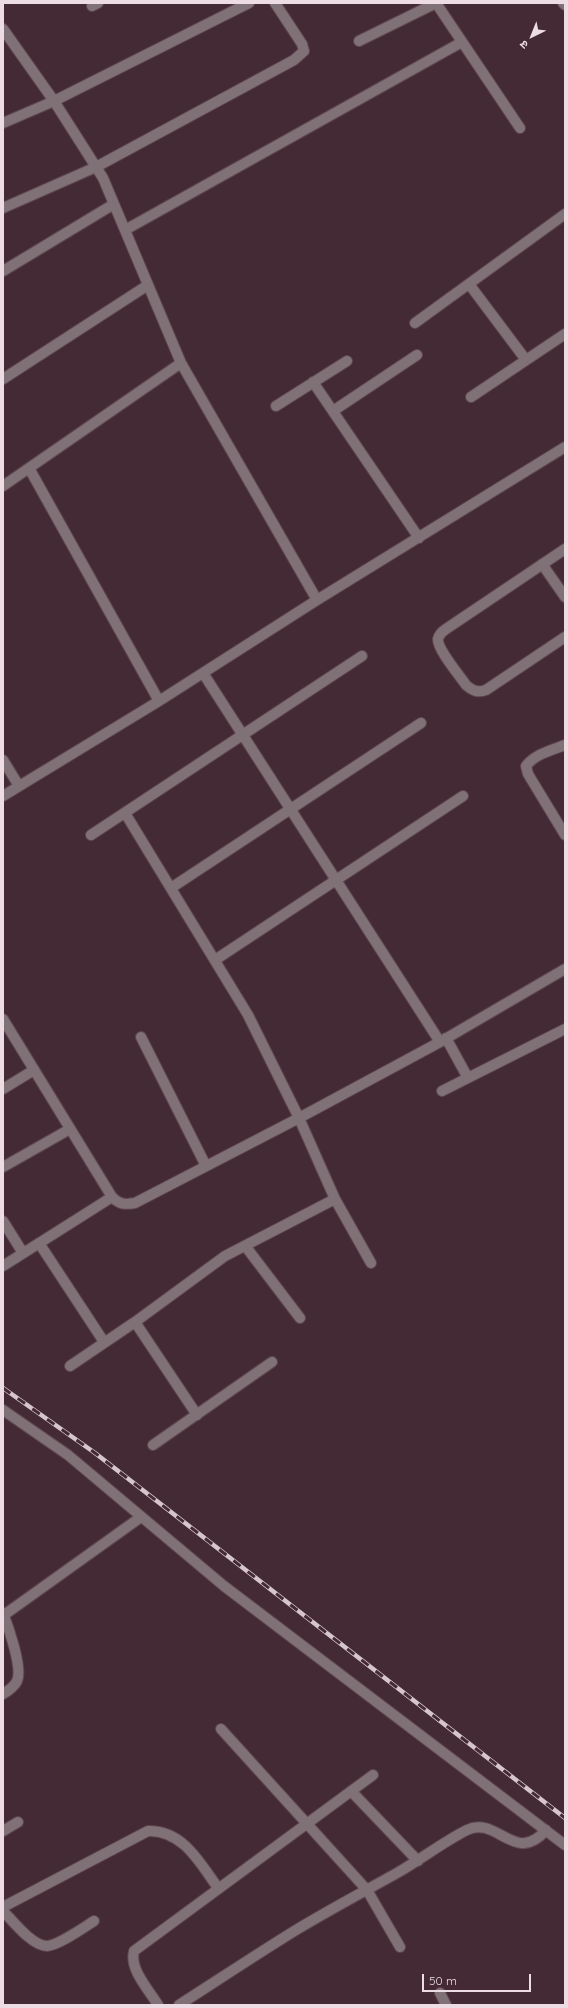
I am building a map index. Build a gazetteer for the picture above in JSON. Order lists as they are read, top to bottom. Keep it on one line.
{"scale_bar":"50 m","north":"bottom left"}
